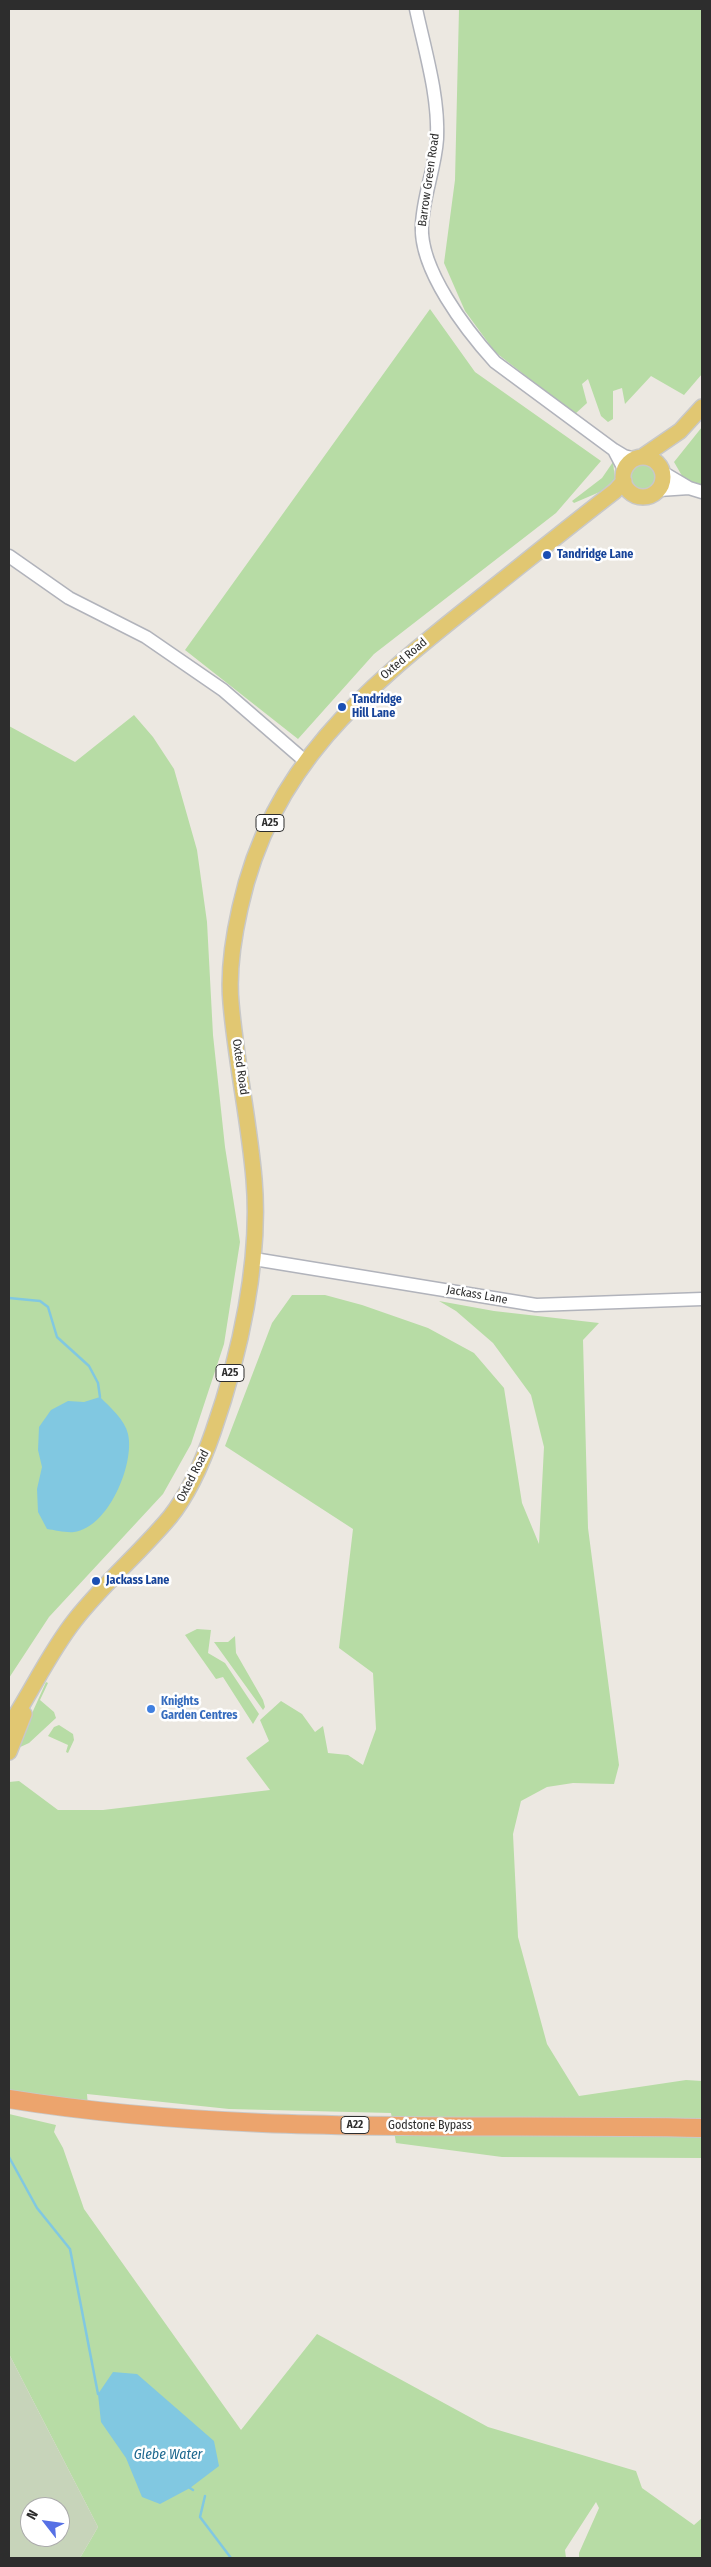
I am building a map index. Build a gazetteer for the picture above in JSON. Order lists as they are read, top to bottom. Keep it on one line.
{"streets":{"highway":["A22","Godstone Bypass"],"main road":["Oxted Road","A25"],"street":["Barrow Green Road","Jackass Lane"]},"crossings":[["Barrow Green Road","Oxted Road"],["Oxted Road","Jackass Lane"]],"water":["Glebe Water"],"places":["Tandridge Lane","Tandridge Hill Lane","Jackass Lane","Knights Garden Centres"],"north":"top left"}
